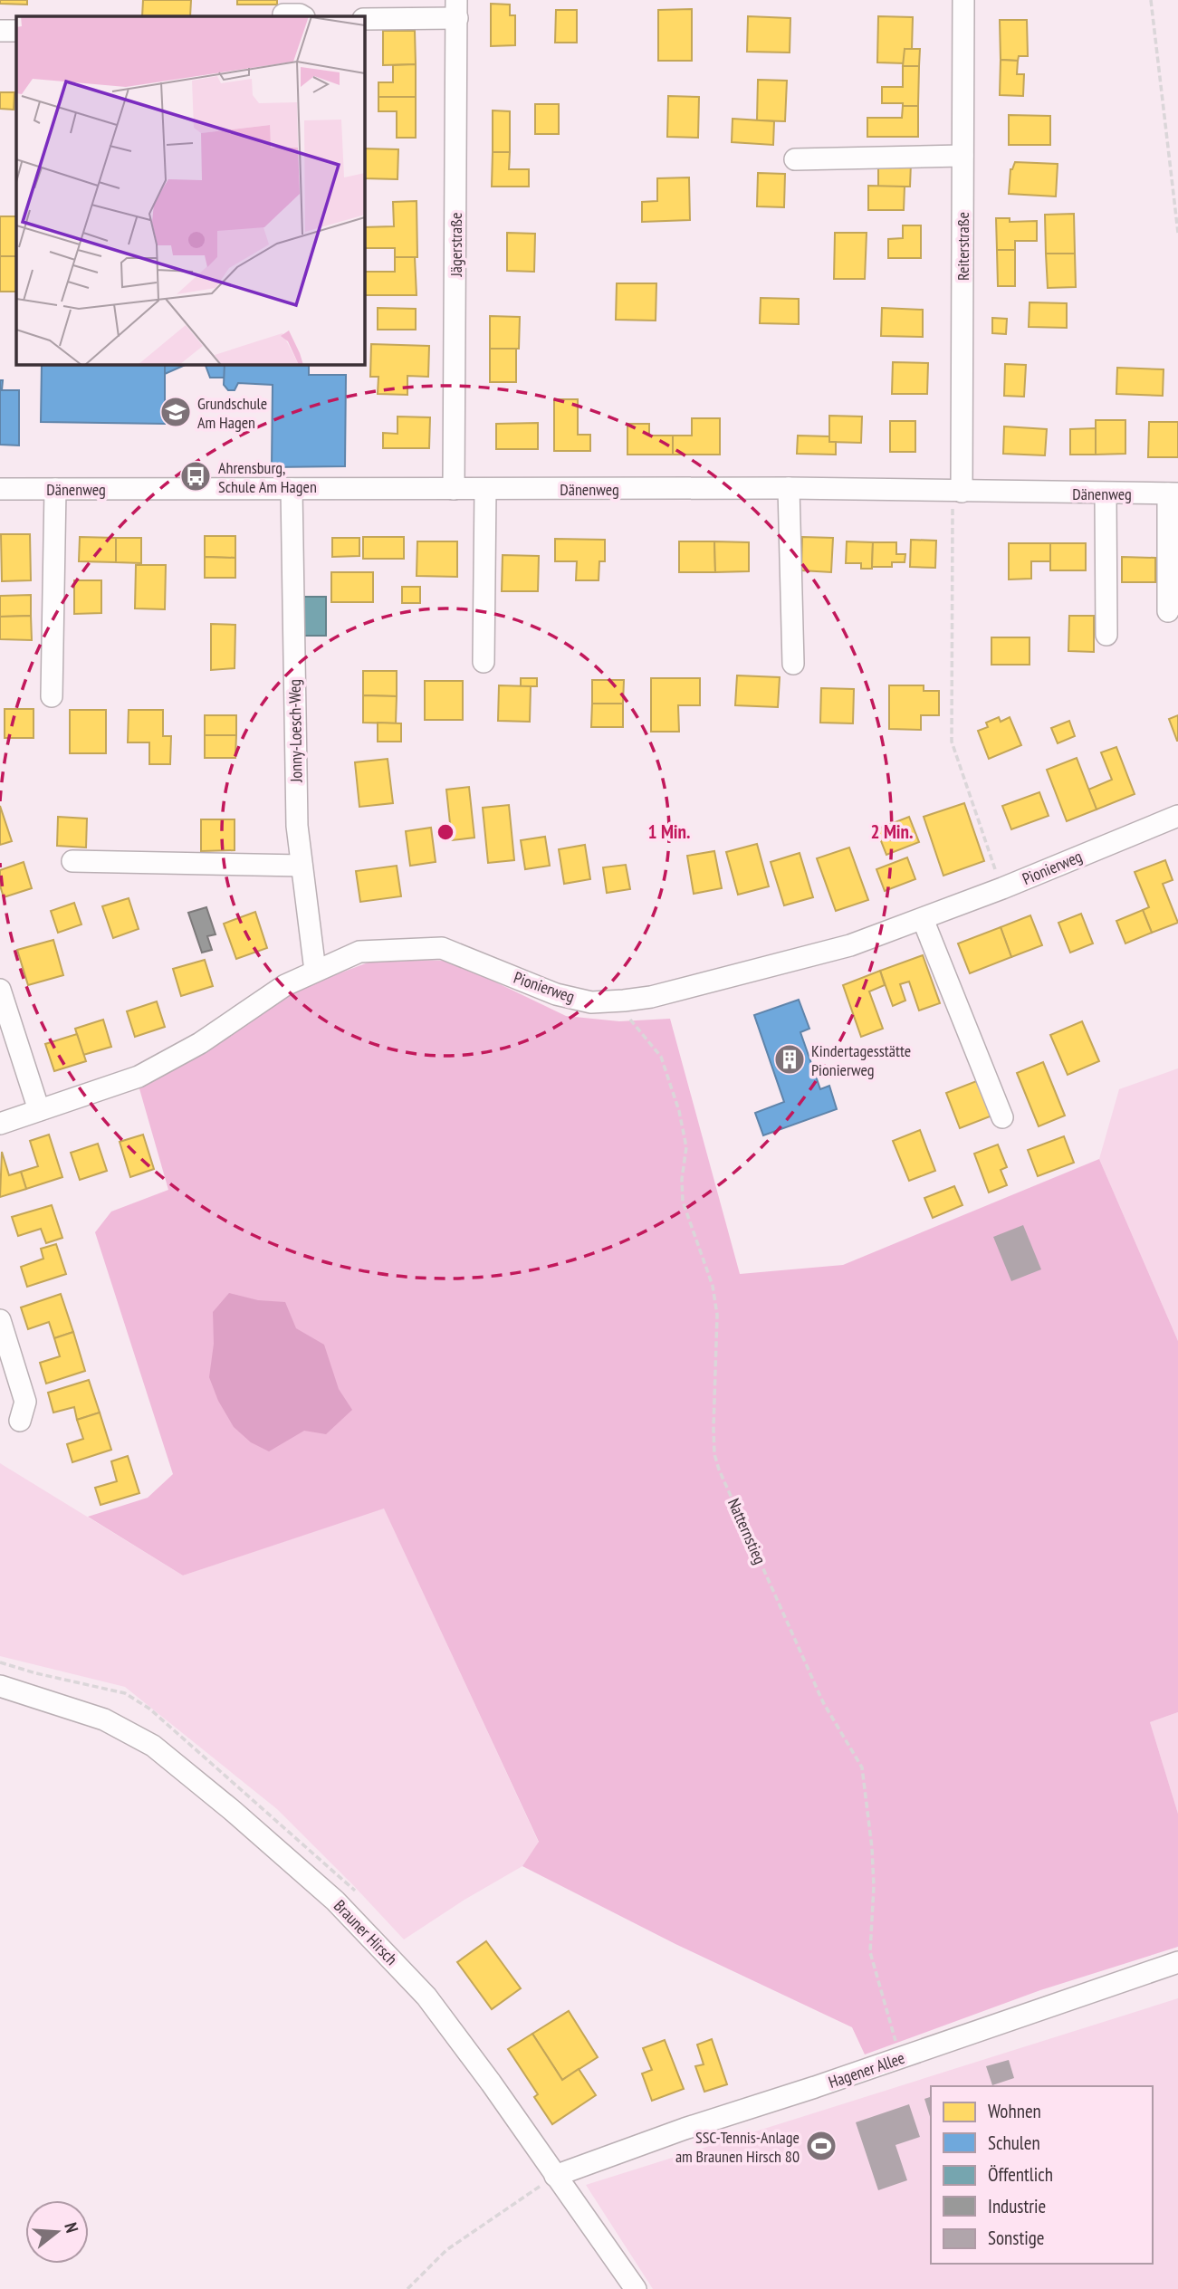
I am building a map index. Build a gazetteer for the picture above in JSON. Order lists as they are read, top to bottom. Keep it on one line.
{"streets":{"street":["Jägerstraße","Reiterstraße","Dänenweg","Jonny-Loesch-Weg","Pionierweg","Brauner Hirsch","Hagener Allee"],"path":["Natternstieg"]},"crossings":[["Jägerstraße","Dänenweg"],["Reiterstraße","Dänenweg"],["Dänenweg","Jonny-Loesch-Weg"],["Jonny-Loesch-Weg","Pionierweg"],["Pionierweg","Natternstieg"],["Natternstieg","Hagener Allee"],["Brauner Hirsch","Hagener Allee"]],"places":{"school or university":["Grundschule Am Hagen"],"bus stop":["Ahrensburg, Schule Am Hagen"],"building":["Kindertagesstätte Pionierweg"],"sports":["SSC-Tennis-Anlage am Braunen Hirsch 80"]},"legend":["Wohnen","Schulen","Öffentlich","Industrie","Sonstige"],"north":"right","rings":["1 Min.","2 Min."]}
